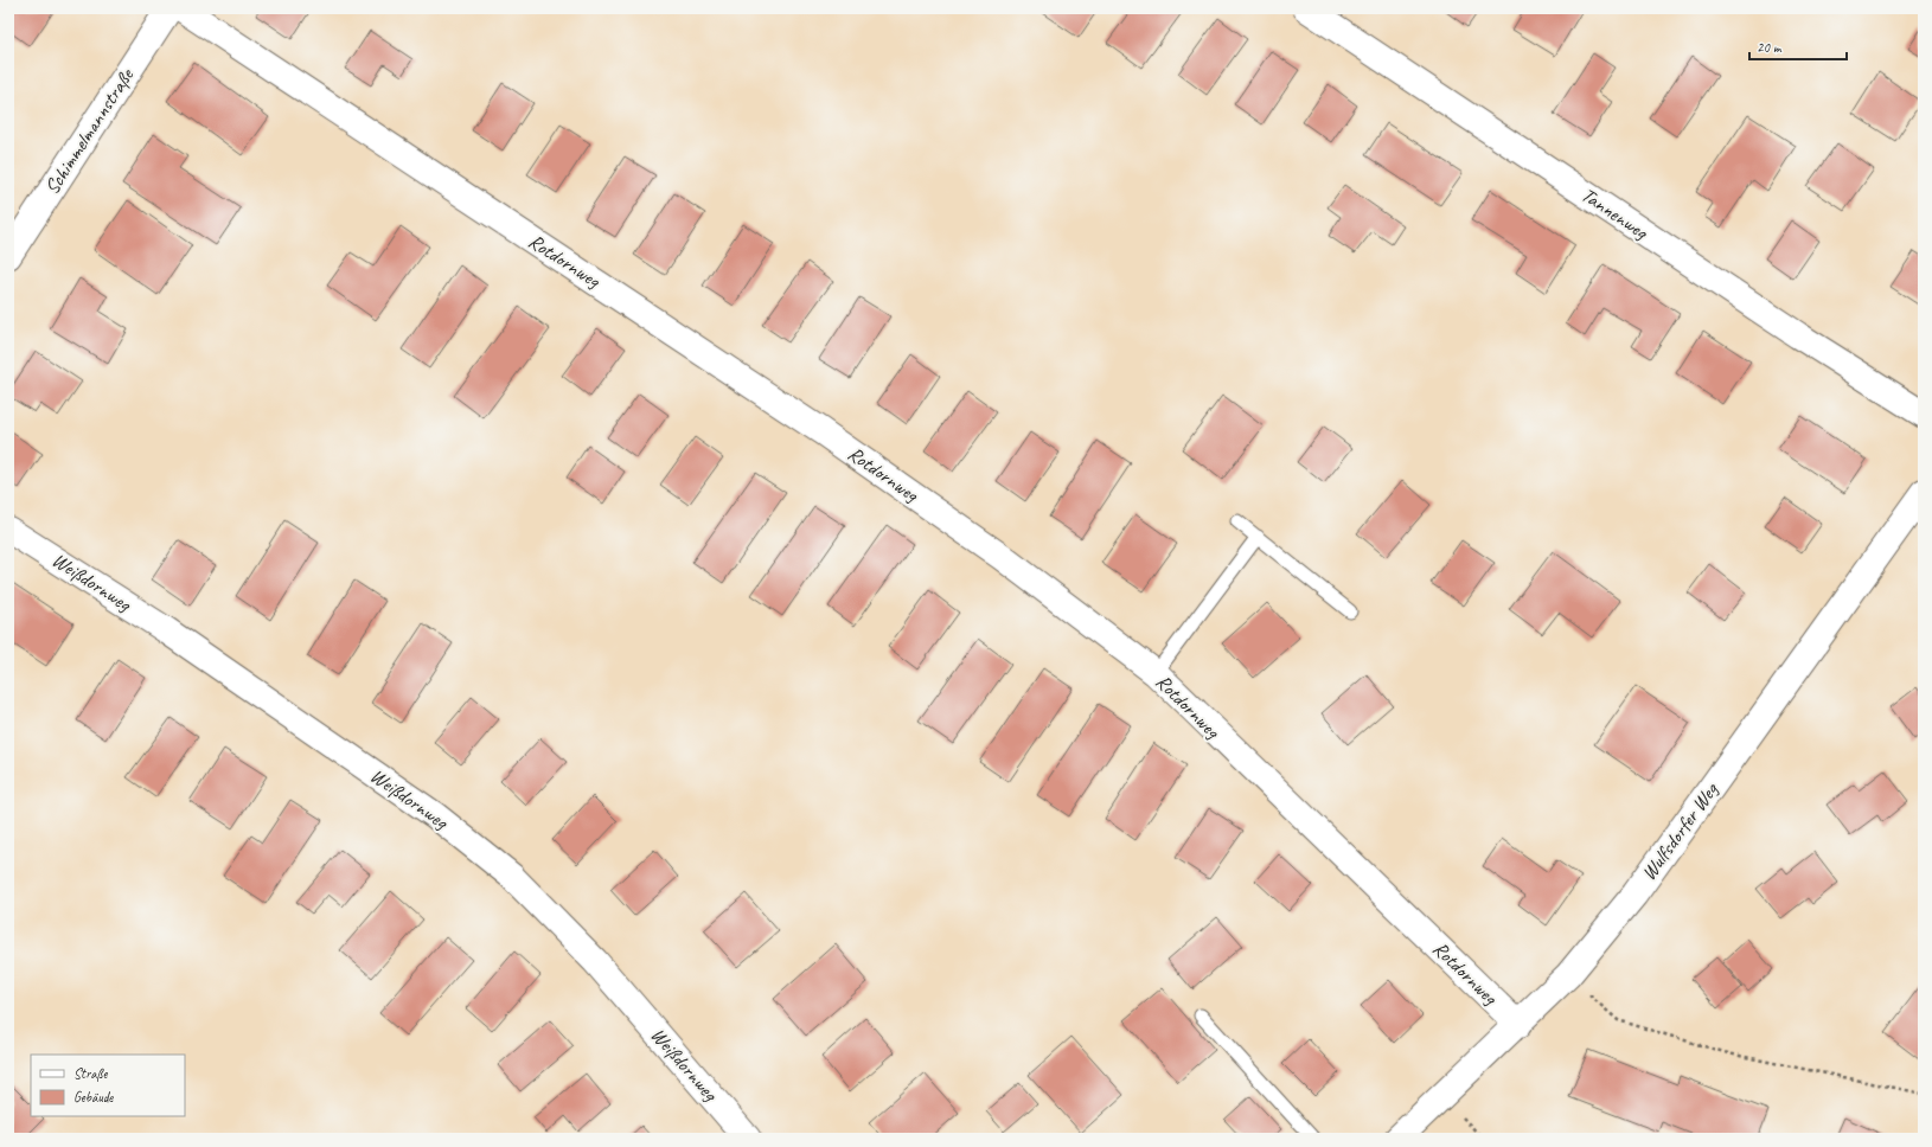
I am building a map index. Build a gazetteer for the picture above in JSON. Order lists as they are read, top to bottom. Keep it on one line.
{"streets":{"street":["Schimmelmannstraße","Tannenweg","Rotdornweg","Weißdornweg","Wulfsdorfer Weg"]},"crossings":[["Rotdornweg","Wulfsdorfer Weg"]],"legend":["Straße","Gebäude"],"scale_bar":"20 m"}
